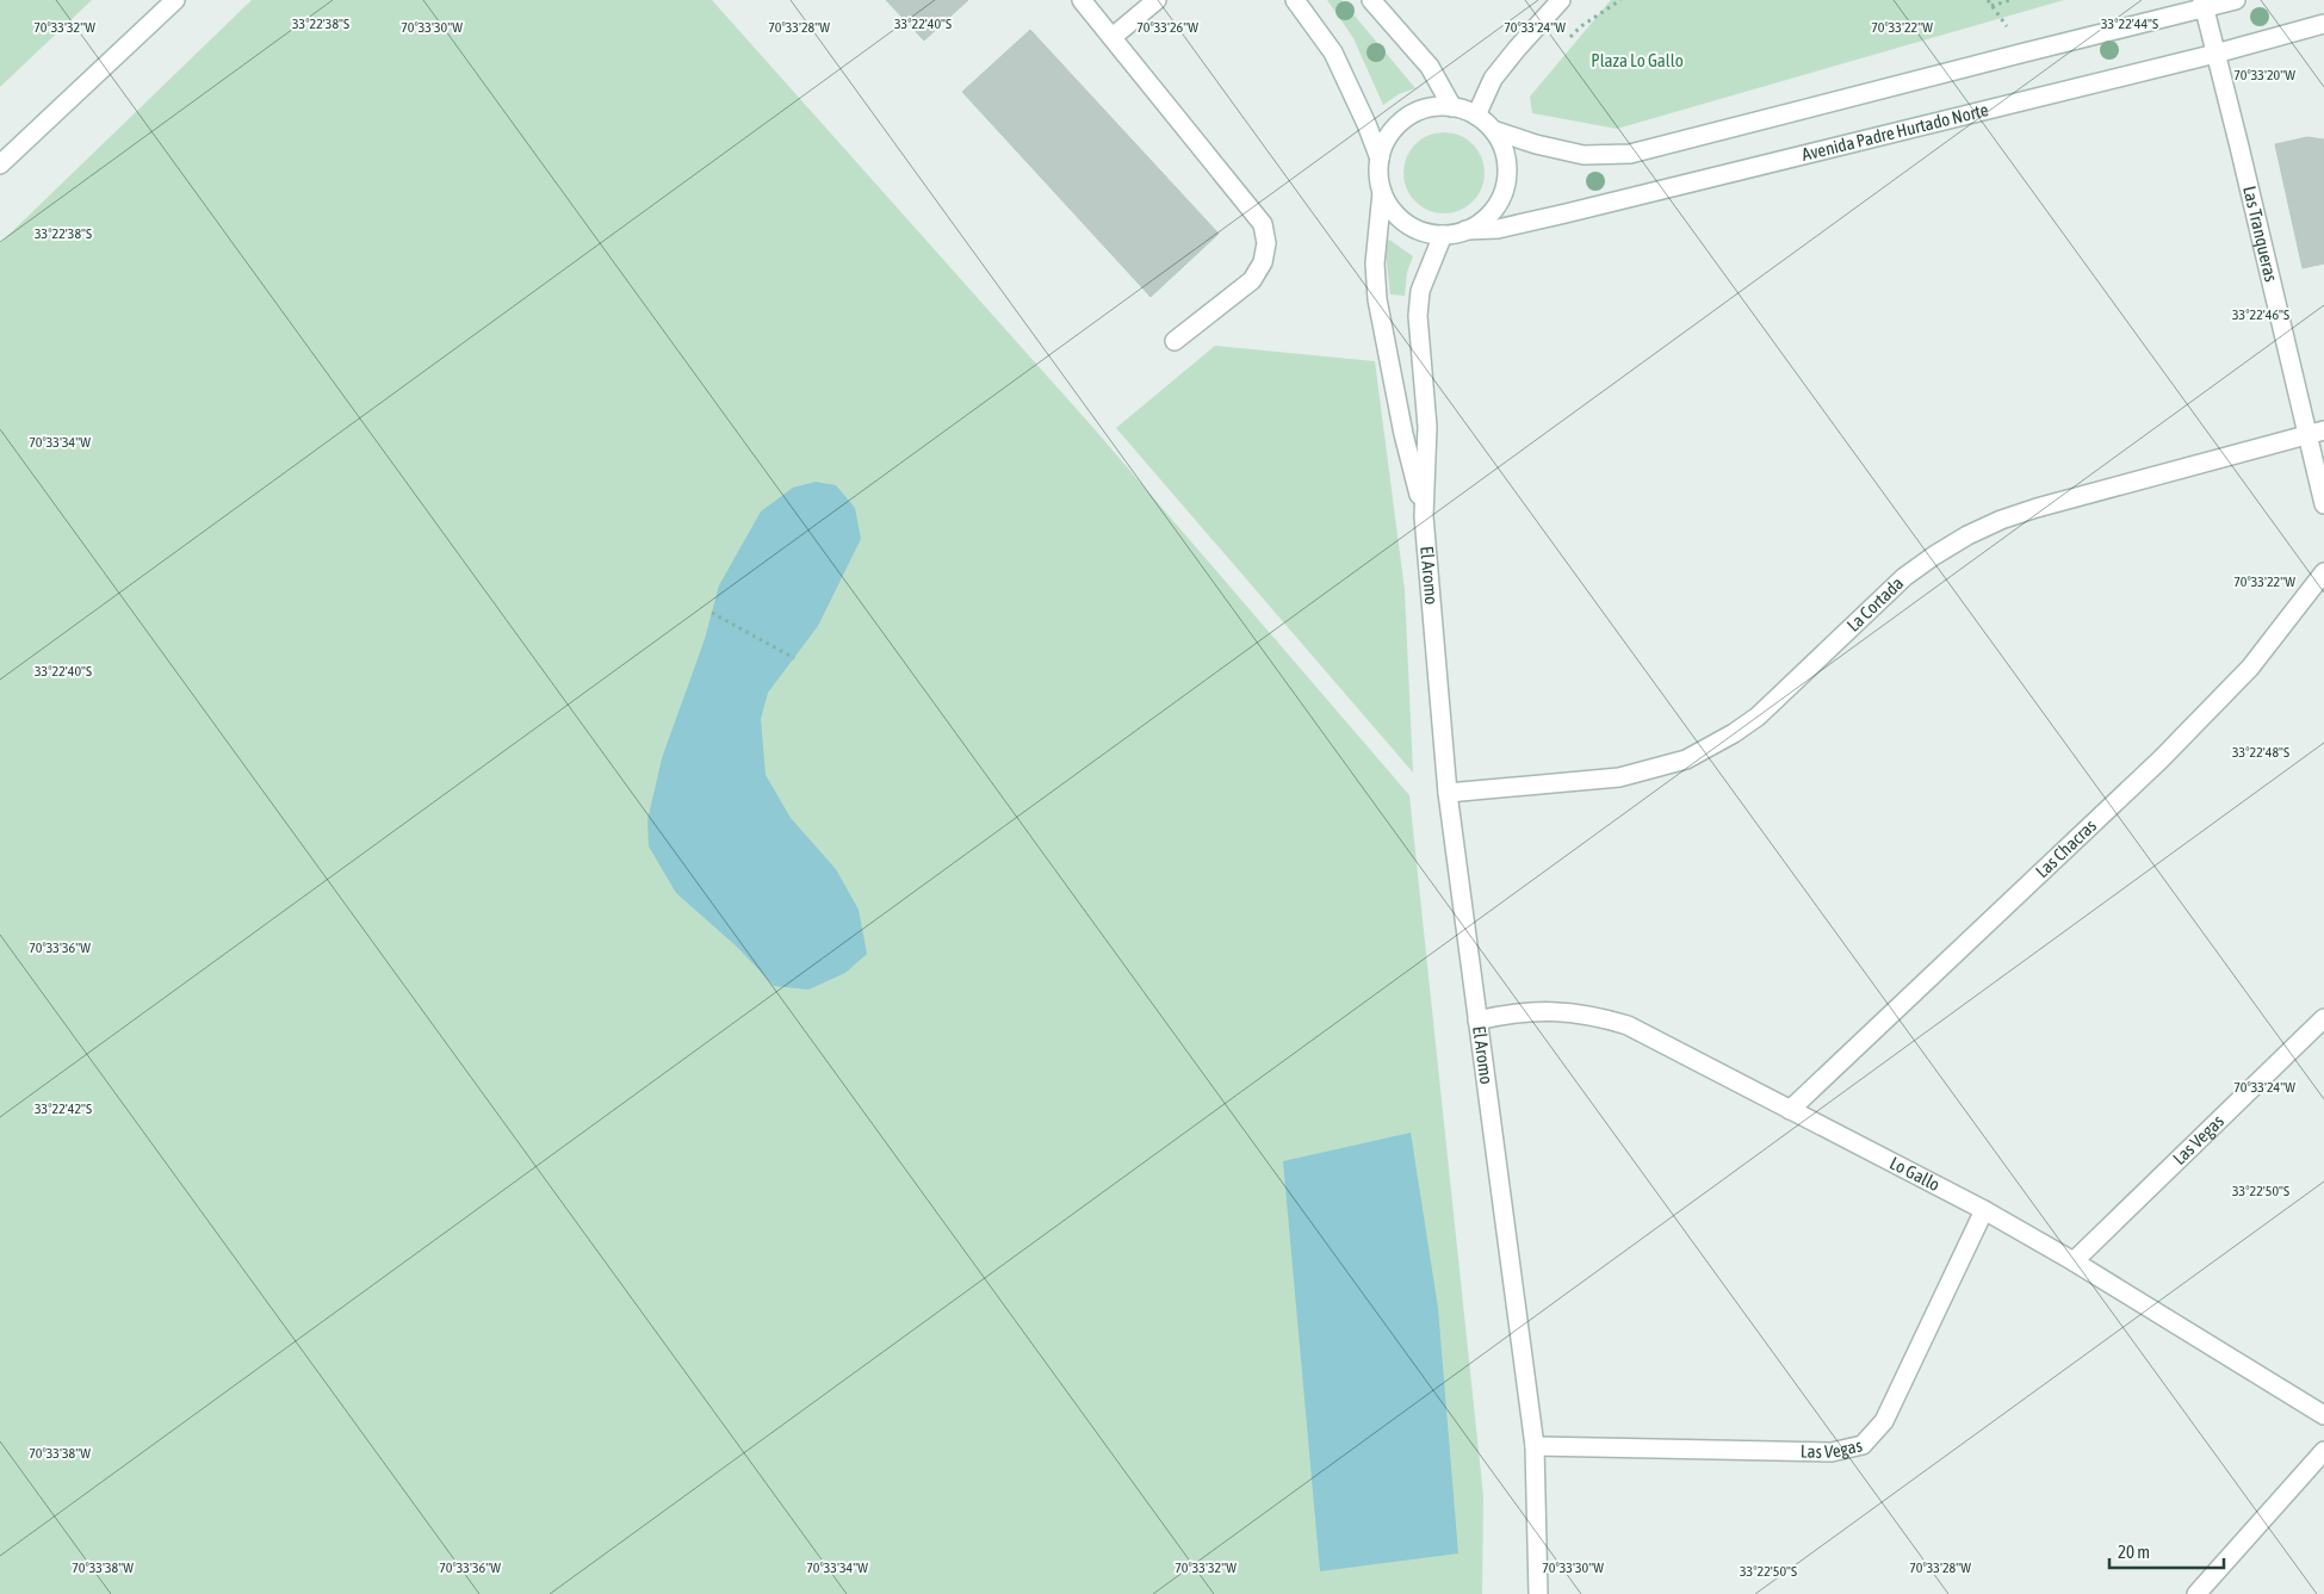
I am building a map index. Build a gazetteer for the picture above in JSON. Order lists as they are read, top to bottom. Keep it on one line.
{"streets":{"street":["Avenida Padre Hurtado Norte","Las Tranqueras","El Aromo","La Cortada","Las Chacras","Las Vegas","Lo Gallo"]},"crossings":[["Avenida Padre Hurtado Norte","Las Tranqueras"],["Avenida Padre Hurtado Norte","El Aromo"],["Las Tranqueras","La Cortada"],["El Aromo","La Cortada"],["El Aromo","Las Vegas"],["El Aromo","Lo Gallo"],["Las Chacras","Lo Gallo"],["Las Vegas","Lo Gallo"]],"parks":["Plaza Lo Gallo"],"scale_bar":"20 m","coordinates":["33°22'38\"S","33°22'40\"S","33°22'44\"S","70°33'32\"W","70°33'30\"W","70°33'28\"W","70°33'26\"W","70°33'24\"W","70°33'22\"W","70°33'20\"W","33°22'46\"S","70°33'34\"W","33°22'48\"S","70°33'36\"W","33°22'42\"S","33°22'50\"S","70°33'38\"W"]}
